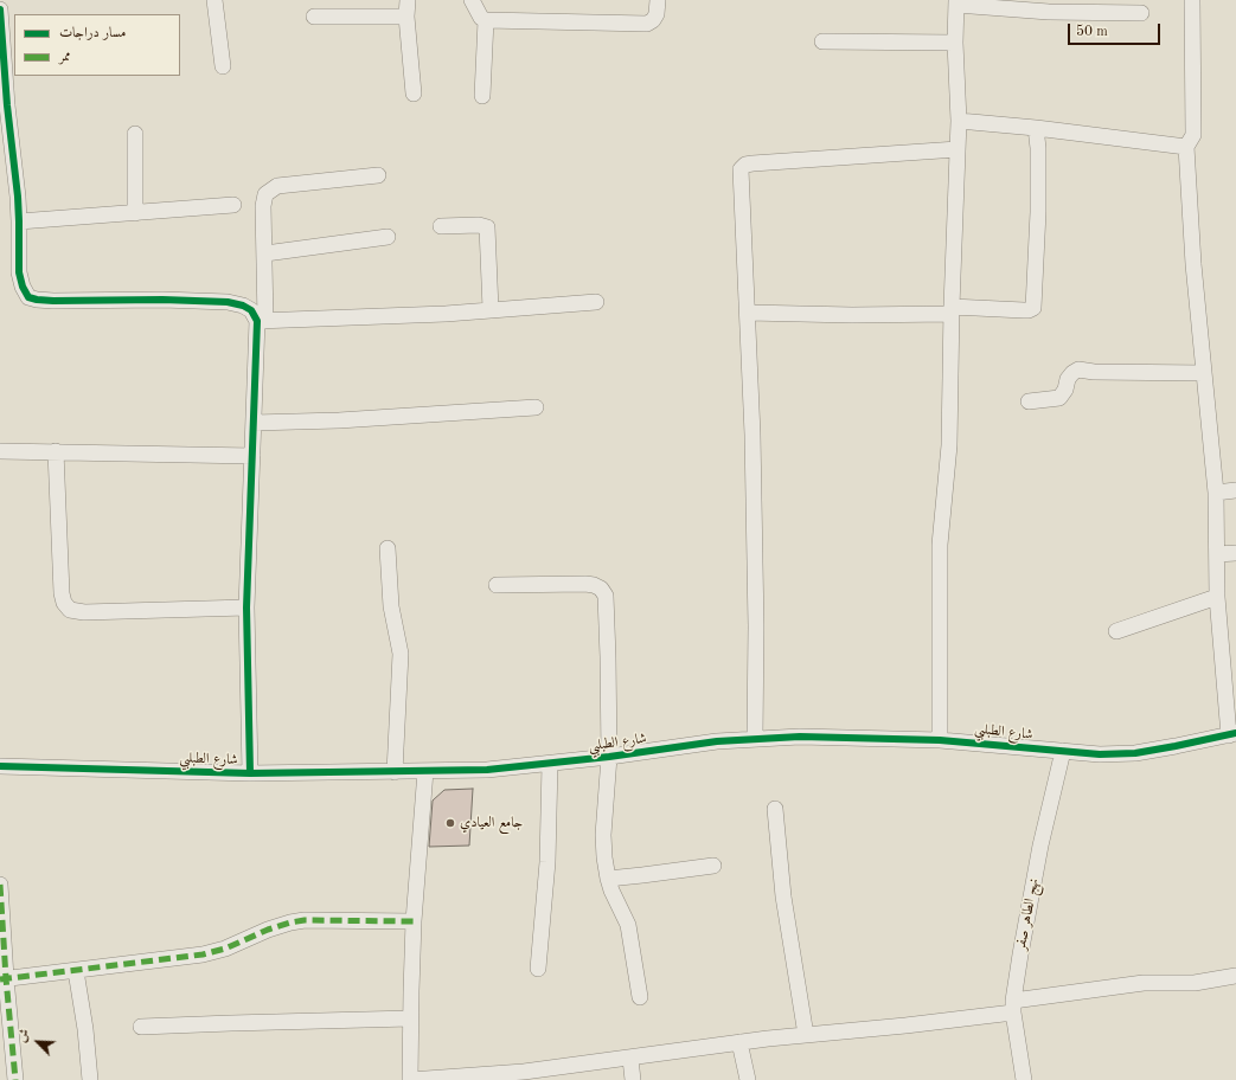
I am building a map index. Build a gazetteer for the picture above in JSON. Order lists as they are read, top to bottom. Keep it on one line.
{"streets":{"street":["شارع الطبلبي","نهج الطاهر صفر"]},"crossings":[["شارع الطبلبي","نهج الطاهر صفر"]],"places":["جامع العيادي"],"legend":["مسار دراجات","ممر"],"scale_bar":"50 m","north":"top left"}
